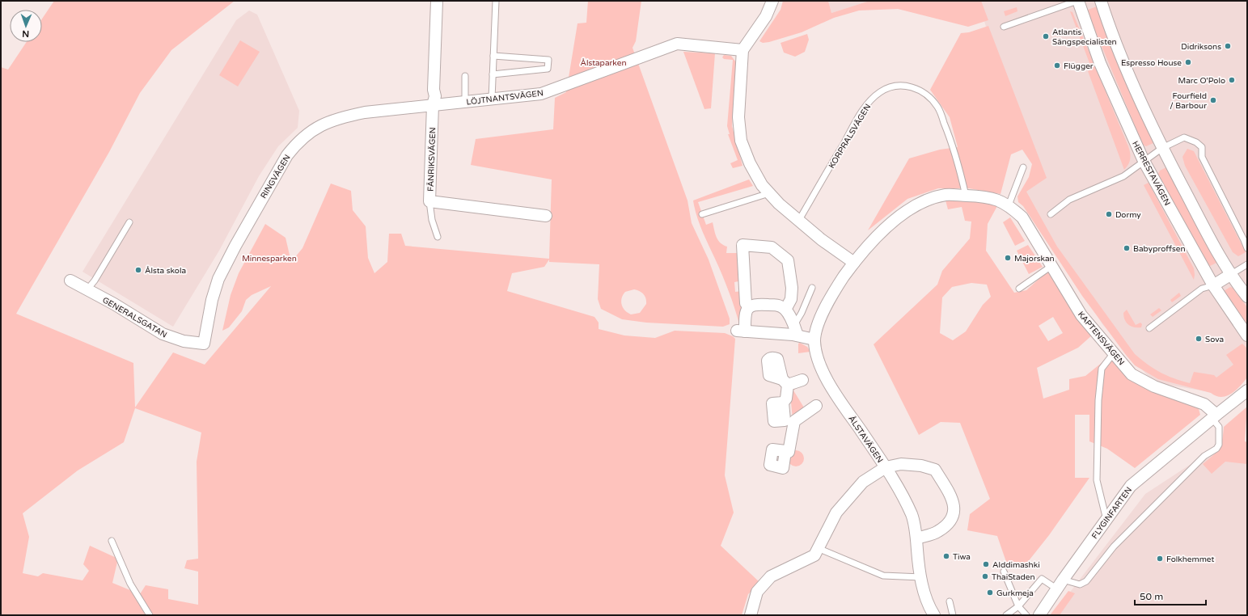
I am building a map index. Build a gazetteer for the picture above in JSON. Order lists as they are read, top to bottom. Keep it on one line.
{"streets":{"street":["LÖJTNANTSVÄGEN","FÄNRIKSVÄGEN","HERRESTAVÄGEN","RINGVÄGEN","GENERALSGATAN","KAPTENSVÄGEN","ÅLSTAVÄGEN","FLYGINFARTEN"],"lane":["KORPRALSVÄGEN"]},"crossings":[["LÖJTNANTSVÄGEN","FÄNRIKSVÄGEN"],["LÖJTNANTSVÄGEN","RINGVÄGEN"],["KORPRALSVÄGEN","KAPTENSVÄGEN"],["FÄNRIKSVÄGEN","RINGVÄGEN"],["RINGVÄGEN","GENERALSGATAN"],["KAPTENSVÄGEN","ÅLSTAVÄGEN"],["KAPTENSVÄGEN","FLYGINFARTEN"]],"parks":["Ålstaparken","Minnesparken"],"places":["Atlantis Sängspecialisten","Didriksons","Espresso House","Flügger","Marc O'Polo","Fourfield / Barbour","Dormy","Babyproffsen","Majorskan","Ålsta skola","Sova","Tiwa","Folkhemmet","Alddimashki","ThaiStaden","Gurkmeja"],"scale_bar":"50 m","north":"bottom"}
